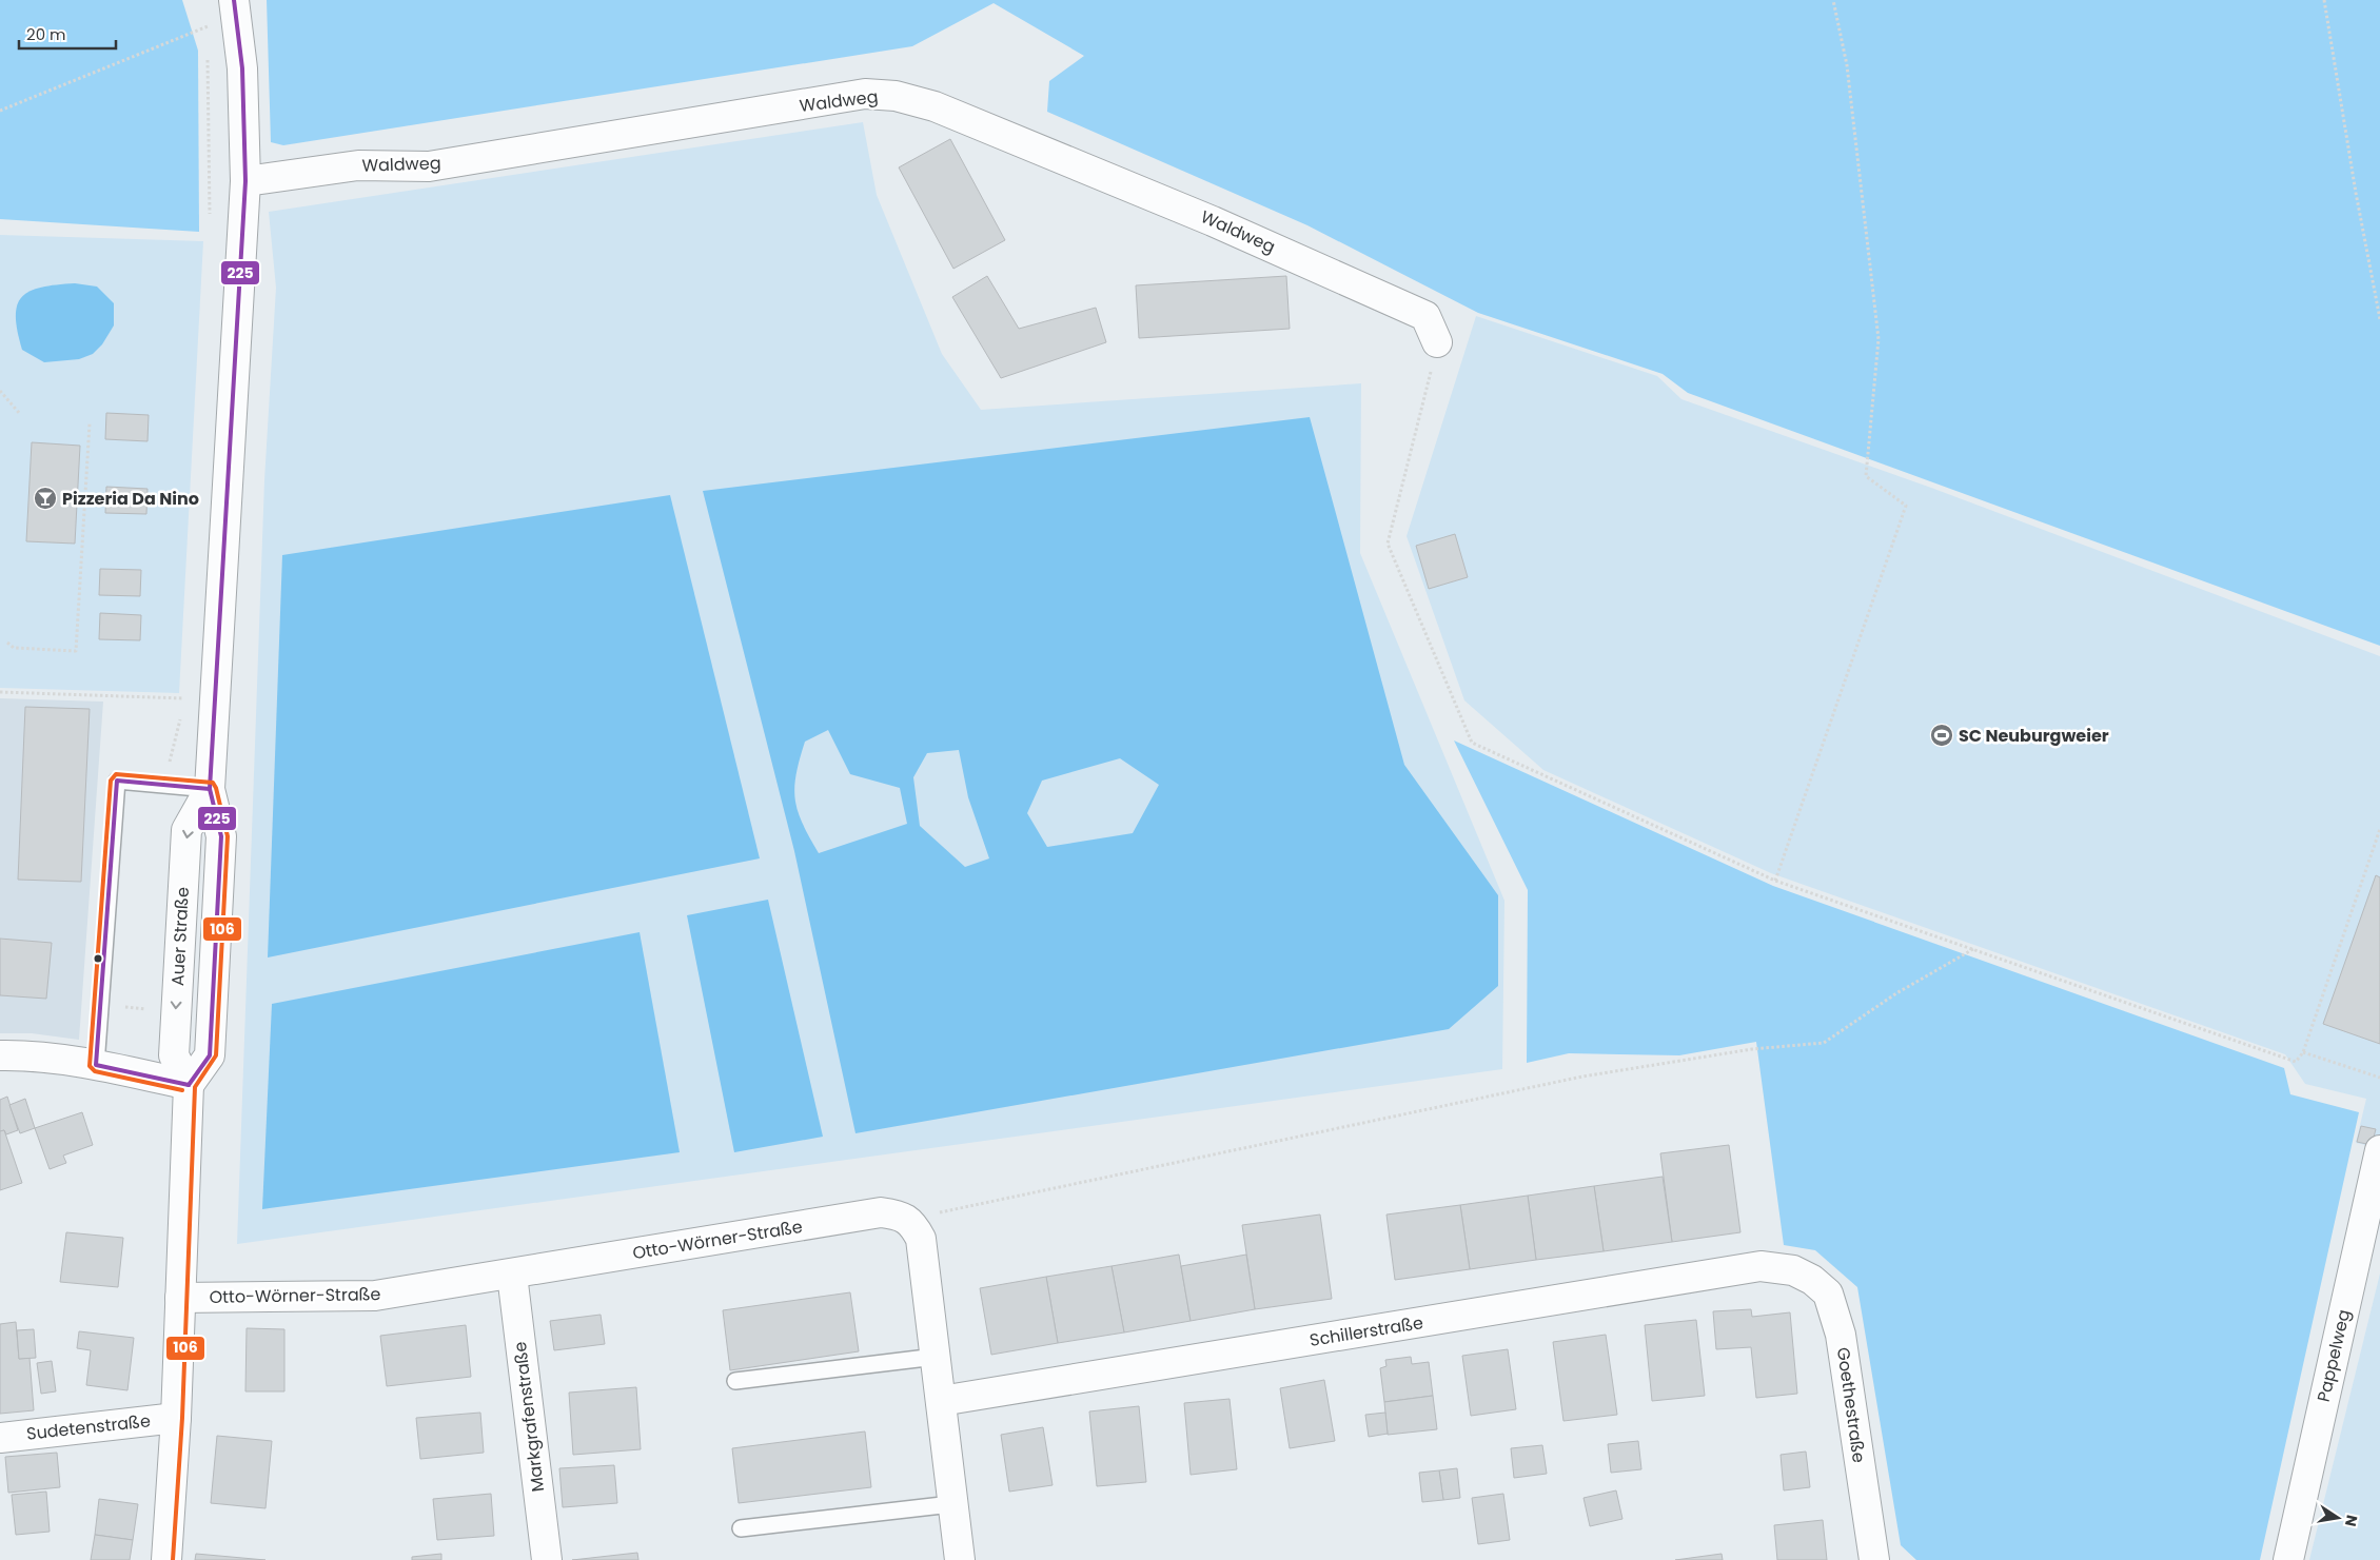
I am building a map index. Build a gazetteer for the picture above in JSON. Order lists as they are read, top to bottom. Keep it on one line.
{"streets":{"street":["Waldweg","Otto-Wörner-Straße","Schillerstraße","Pappelweg","Goethestraße","Markgrafenstraße","Sudetenstraße"]},"crossings":[["Otto-Wörner-Straße","Markgrafenstraße"],["Schillerstraße","Goethestraße"]],"places":{"bar":["Pizzeria Da Nino"],"sports":["SC Neuburgweier"]},"lines":["transit line 225","transit line 106"],"scale_bar":"20 m","north":"right"}
